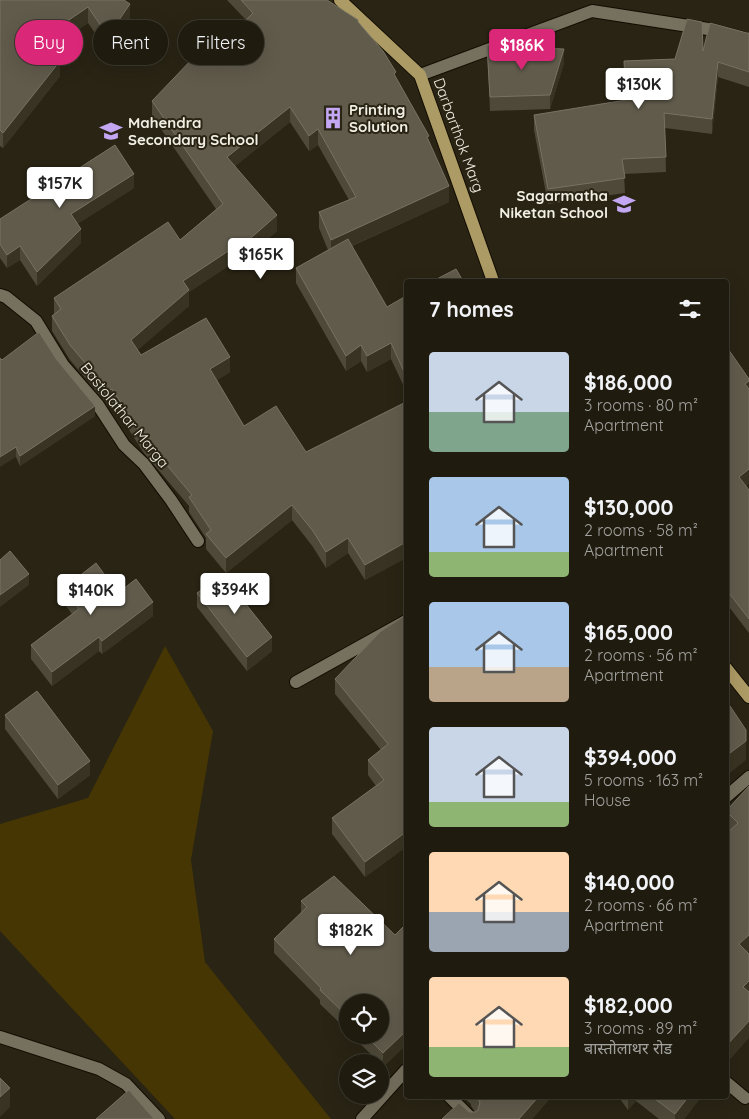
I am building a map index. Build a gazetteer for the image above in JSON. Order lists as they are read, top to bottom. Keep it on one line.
{"streets":{"main road":["Darbarthok Marg"],"street":["Bastolathar Marga"]},"places":{"building":["Printing Solution"],"school or university":["Mahendra Secondary School","Sagarmatha Niketan School"]},"page":{"chip":["Buy","Rent","Filters"],"price":["$186K","$130K","$157K","$165K","$394K","$140K","$182K"],"heading":"7 homes","list":[{"name":"$186,000","note":"3 rooms · 80 m² · Apartment"},{"name":"$130,000","note":"2 rooms · 58 m² · Apartment"},{"name":"$165,000","note":"2 rooms · 56 m² · Apartment"},{"name":"$394,000","note":"5 rooms · 163 m² · House"},{"name":"$140,000","note":"2 rooms · 66 m² · Apartment"},{"name":"$182,000","note":"3 rooms · 89 m² · बास्तोलाथर रोड"}]}}
